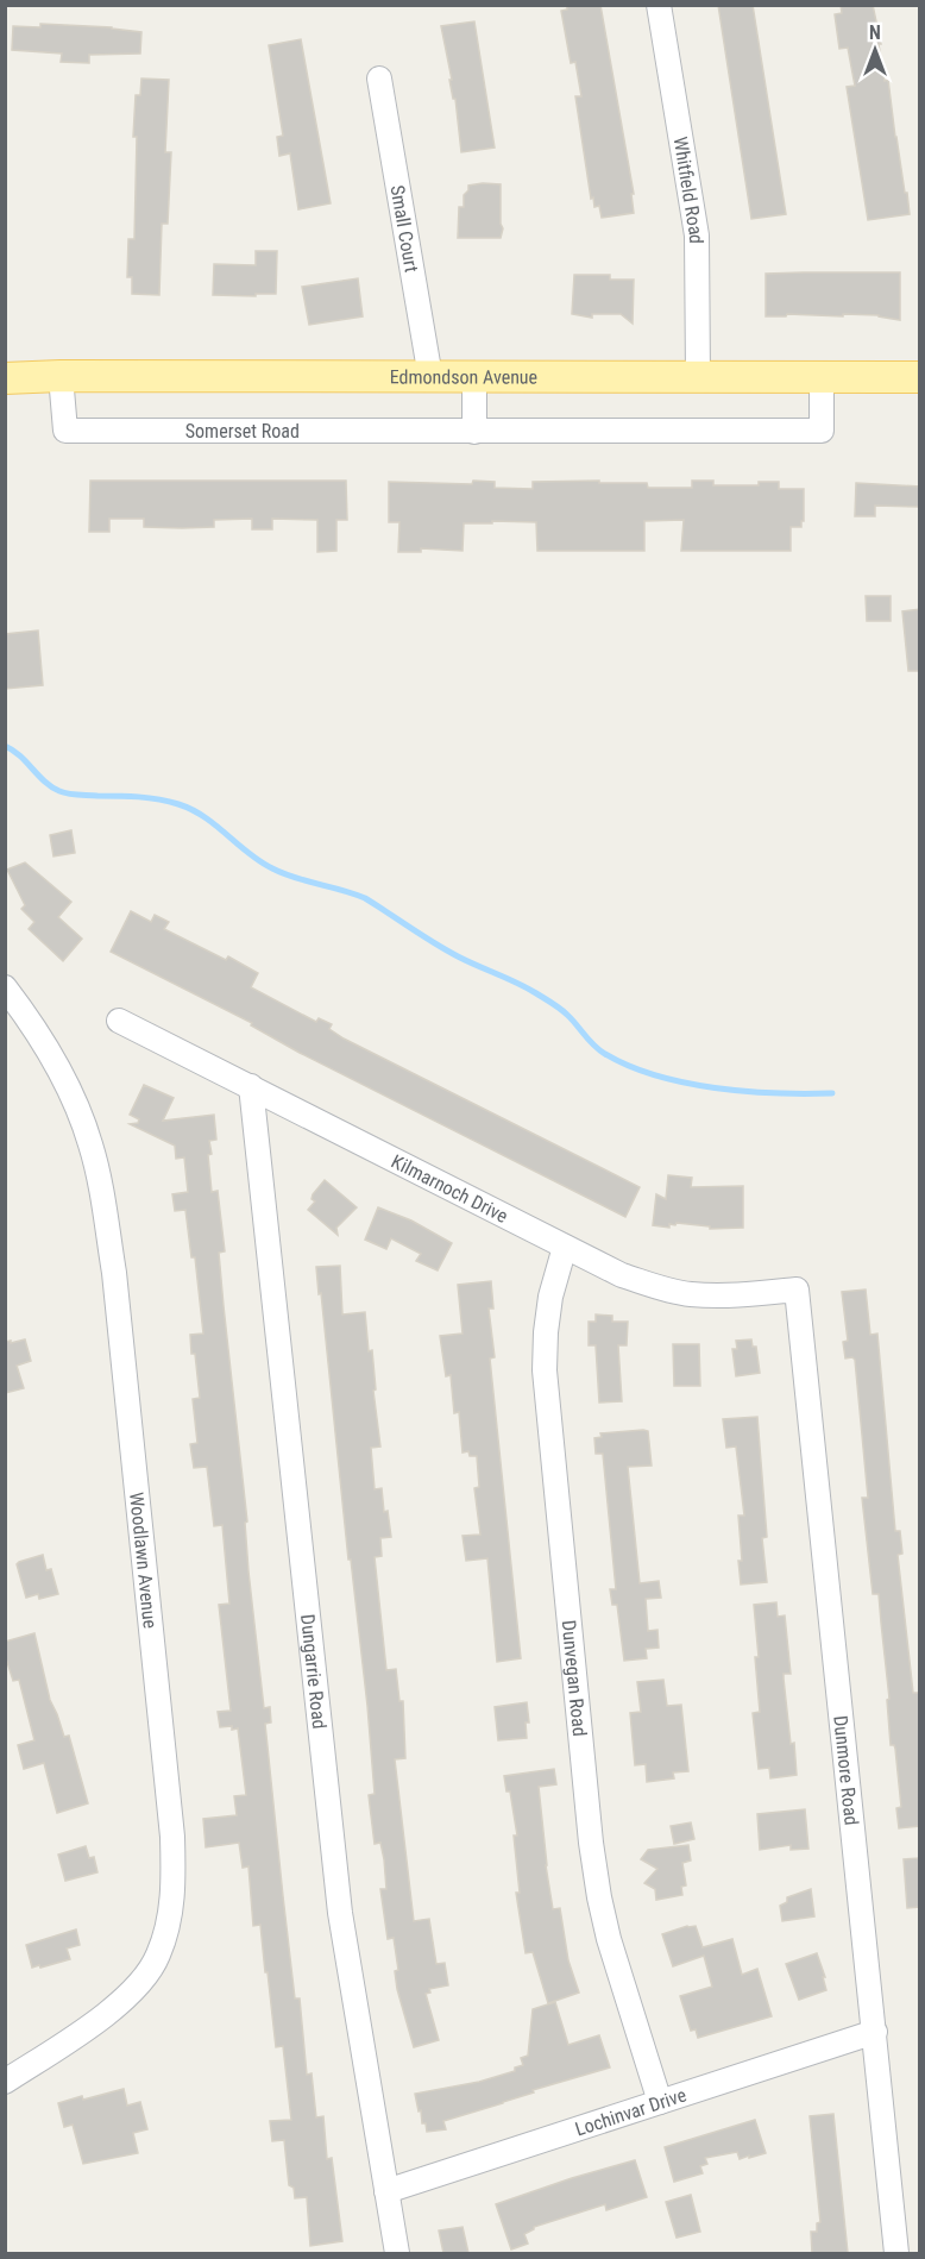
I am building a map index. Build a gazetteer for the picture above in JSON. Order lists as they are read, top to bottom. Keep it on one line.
{"streets":{"main road":["Edmondson Avenue"],"street":["Whitfield Road","Small Court","Somerset Road","Kilmarnoch Drive","Woodlawn Avenue","Dungarrie Road","Dunvegan Road","Dunmore Road","Lochinvar Drive"]},"crossings":[["Whitfield Road","Edmondson Avenue"],["Small Court","Edmondson Avenue"],["Edmondson Avenue","Somerset Road"],["Kilmarnoch Drive","Dungarrie Road"],["Kilmarnoch Drive","Dunvegan Road"],["Kilmarnoch Drive","Dunmore Road"],["Dungarrie Road","Lochinvar Drive"],["Dunvegan Road","Lochinvar Drive"],["Dunmore Road","Lochinvar Drive"]],"north":"top"}
